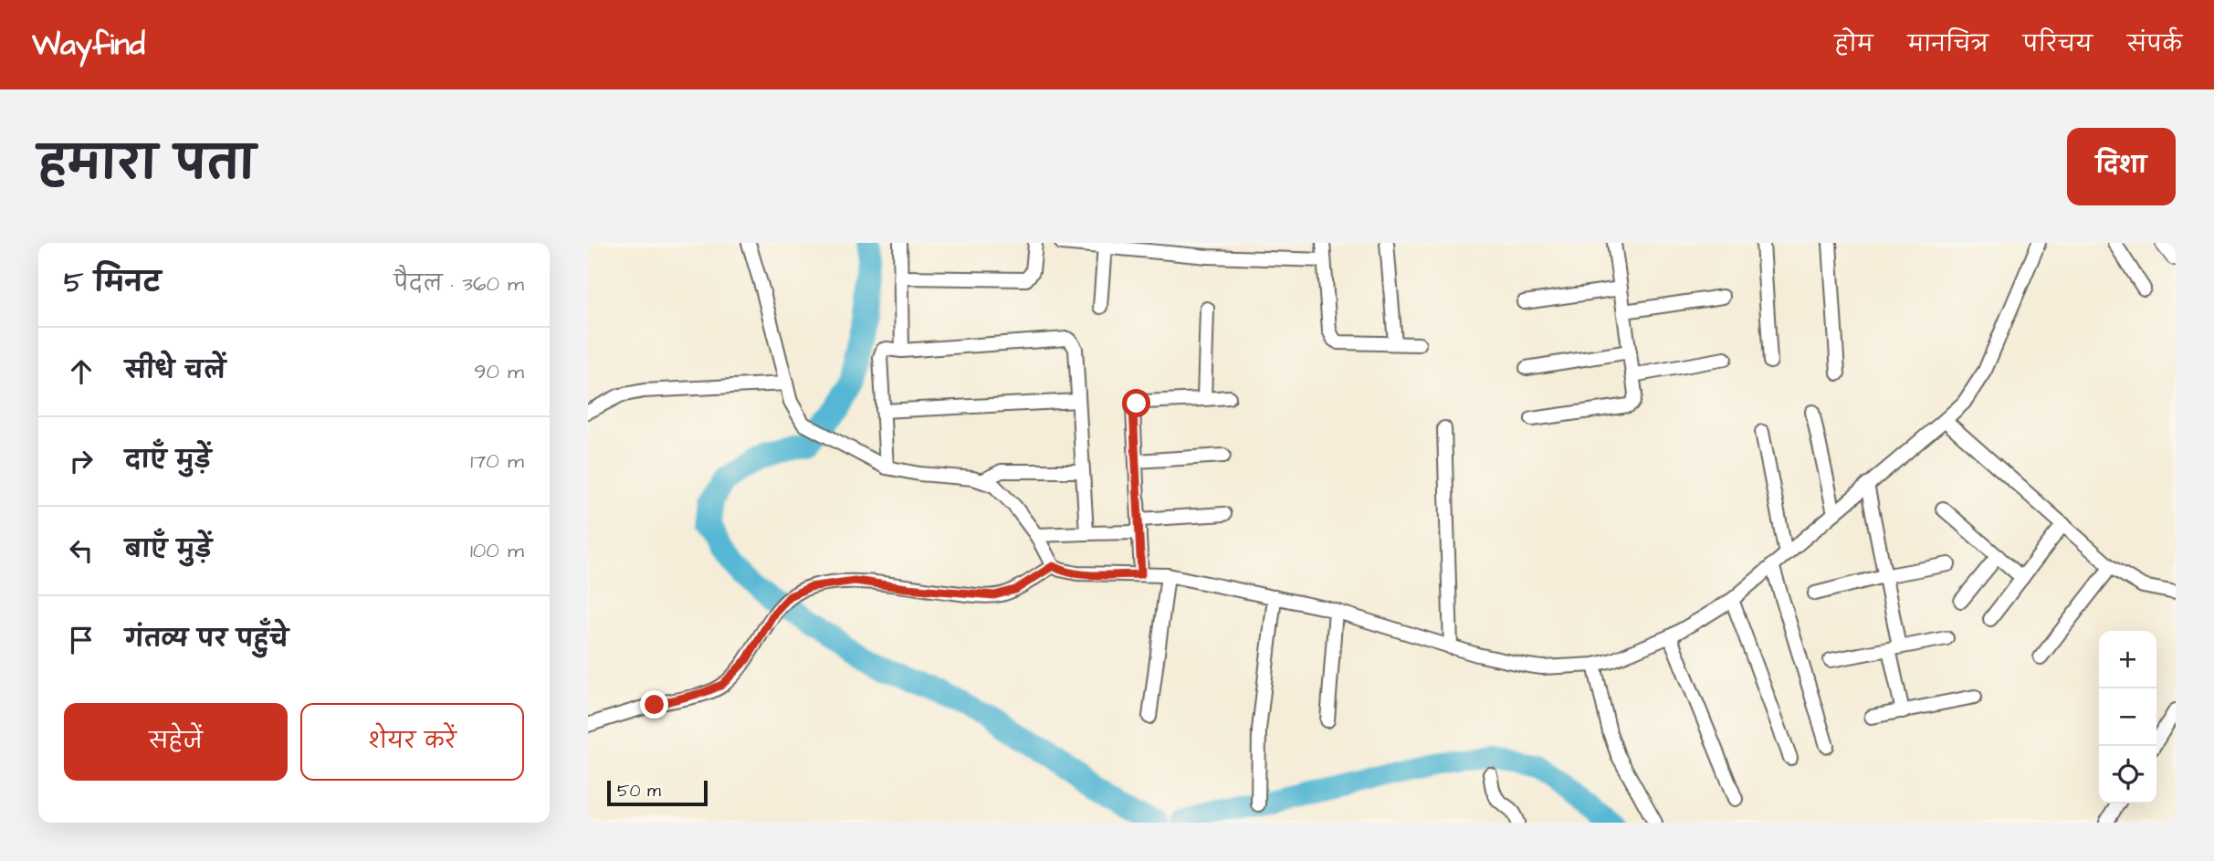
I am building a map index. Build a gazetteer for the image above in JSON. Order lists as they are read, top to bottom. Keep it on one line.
{"scale_bar":"50 m","page":{"header":"Wayfind","nav":["होम","मानचित्र","परिचय","संपर्क"],"title":"हमारा पता","buttons":["दिशा",["सहेजें","शेयर करें"]],"heading":["5 मिनट","पैदल · 360 m"],"list":[["सीधे चलें","90 m"],["दाएँ मुड़ें","170 m"],["बाएँ मुड़ें","100 m"],"गंतव्य पर पहुँचे"],"map_buttons":["+","−"],"scale":"50 m"}}
